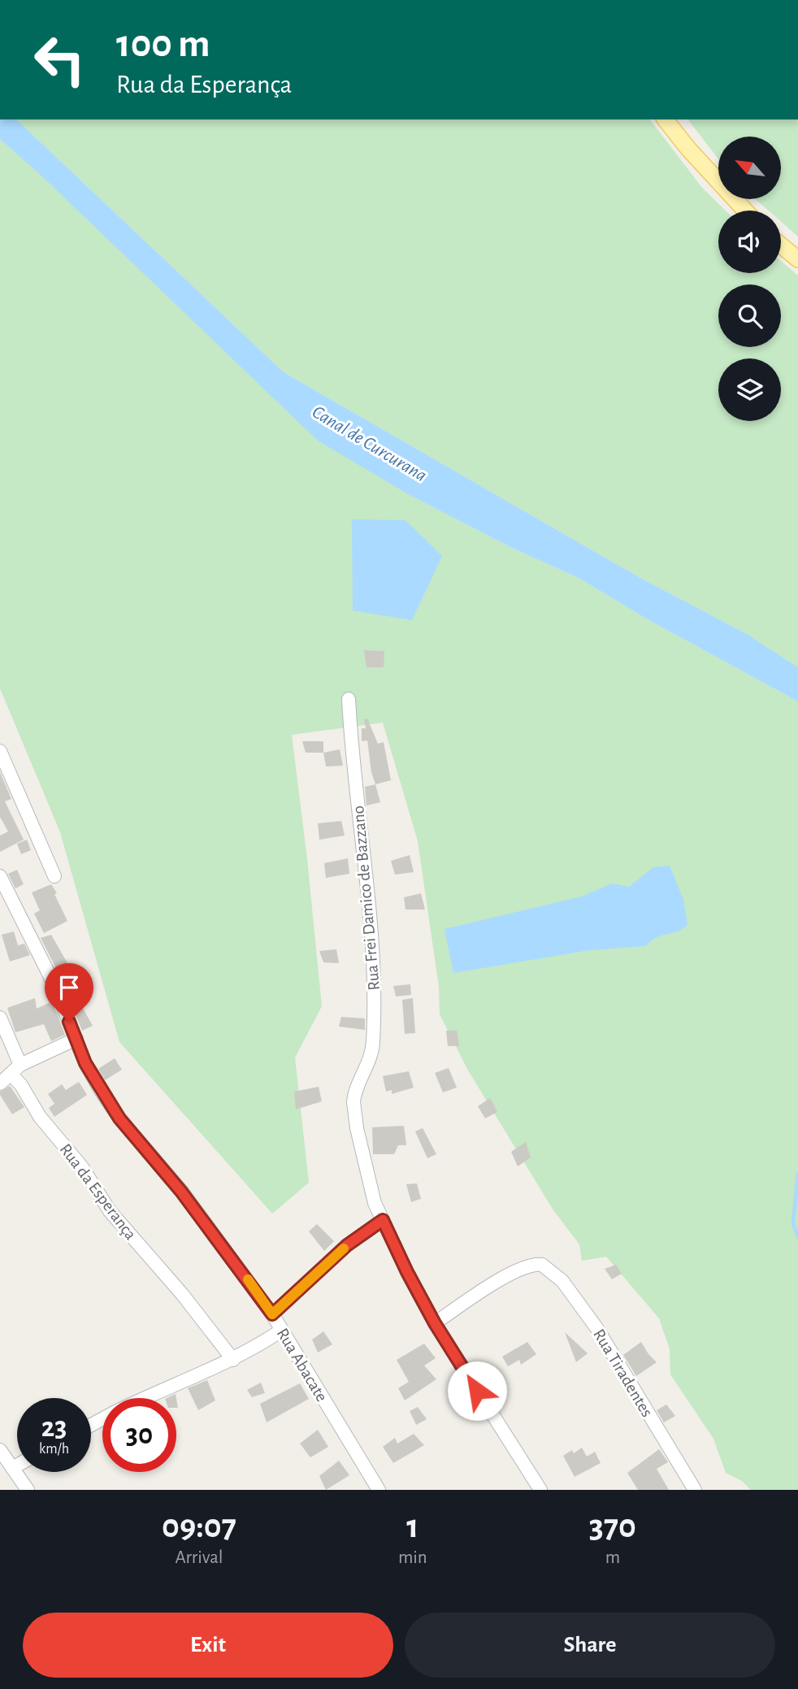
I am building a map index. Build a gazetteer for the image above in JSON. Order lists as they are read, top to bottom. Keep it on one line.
{"streets":{"street":["Rua Frei Damico de Bazzano","Rua da Esperança","Rua Abacate","Rua Tiradentes"]},"crossings":[["Rua Frei Damico de Bazzano","Rua Tiradentes"]],"water":["Canal de Curcurana"],"north":"top left","page":{"turn":["100 m","Rua da Esperança"],"speed":"23 km/h","limit":"30","eta":["09:07","Arrival","1","min","370","m"],"buttons":["Exit","Share"]}}
